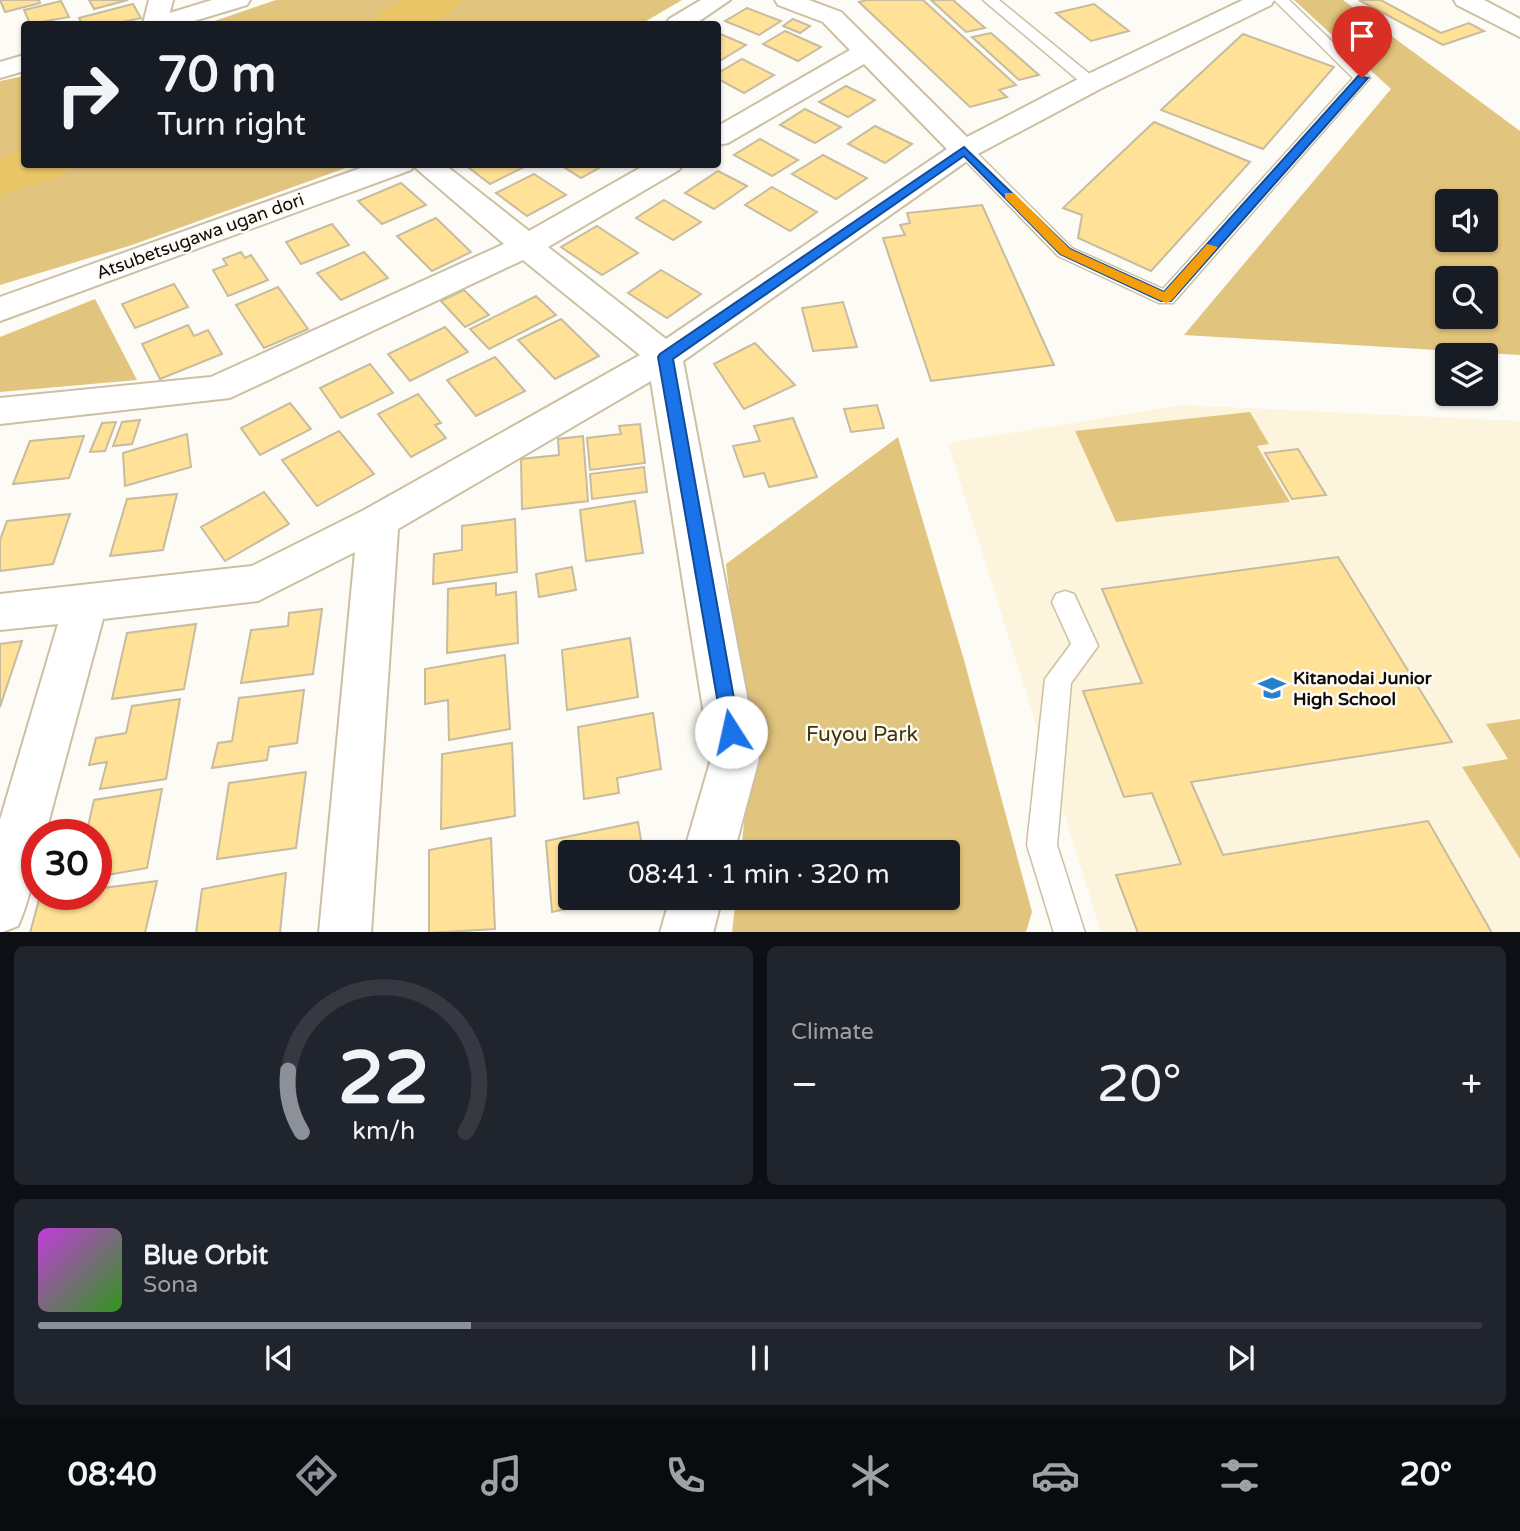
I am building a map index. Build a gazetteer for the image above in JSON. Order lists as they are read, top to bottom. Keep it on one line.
{"streets":{"street":["Atsubetsugawa ugan dori"]},"parks":["Fuyou Park"],"places":{"school or university":["Kitanodai Junior High School"]},"page":{"turn":["70 m","Turn right"],"limit":"30","trip":"08:41 · 1 min · 320 m","tile":"Climate","heat":["−","20°","+"],"song":["Blue Orbit","Sona"],"tabs":["08:40","20°"],"gauge":["22","km/h"]}}
